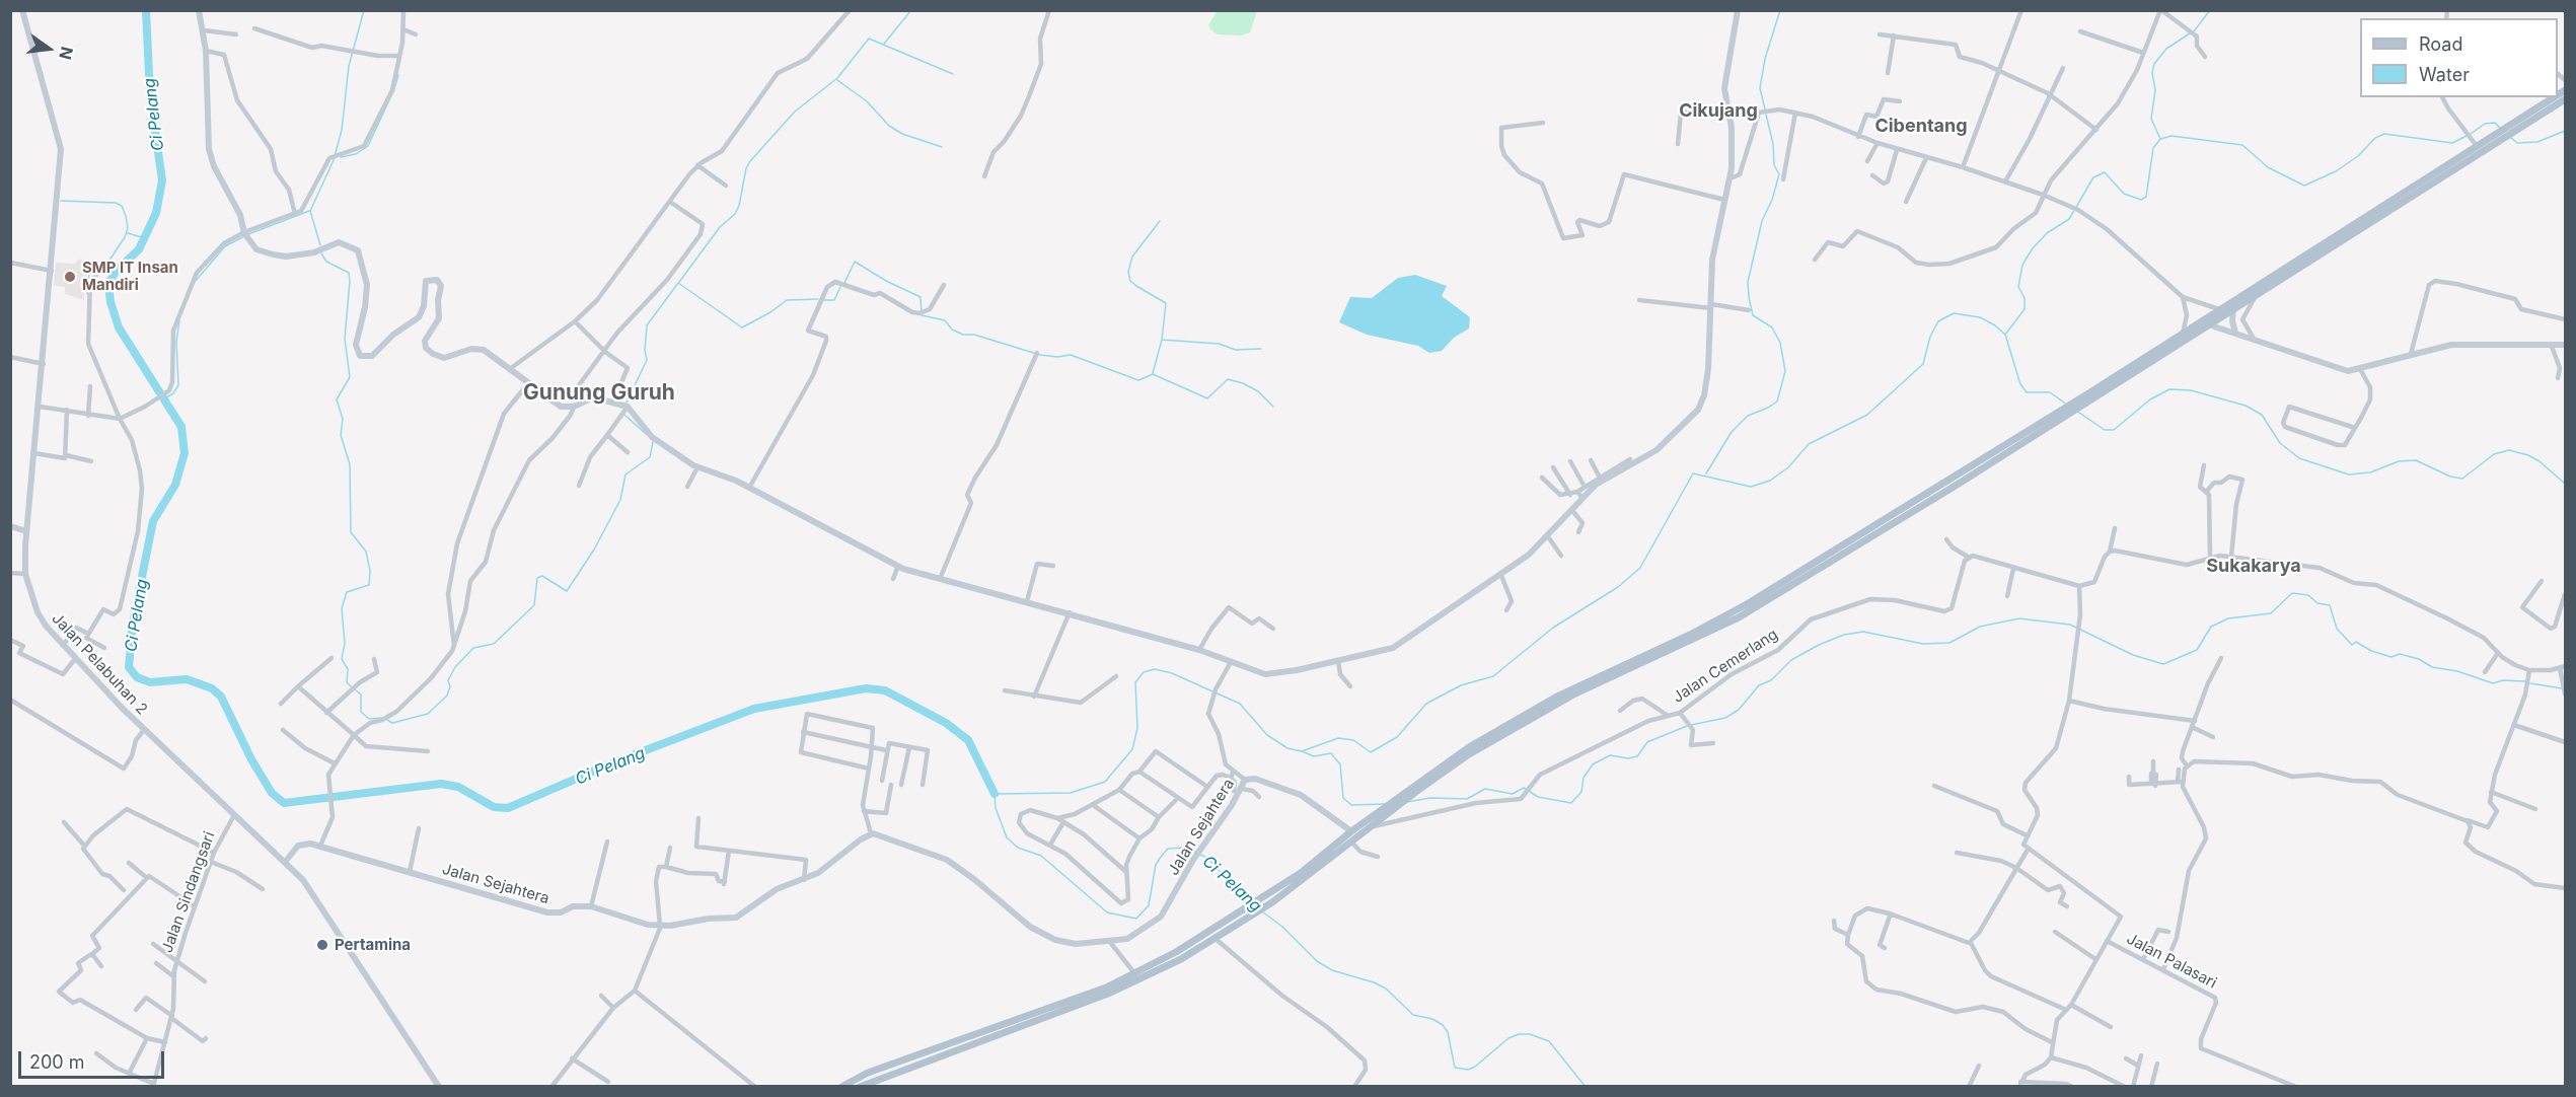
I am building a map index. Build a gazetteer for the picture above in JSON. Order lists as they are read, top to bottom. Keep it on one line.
{"streets":{"street":["Jalan Pelabuhan 2","Jalan Cemerlang","Jalan Sejahtera","Jalan Sindangsari","Jalan Palasari"]},"crossings":[["Jalan Pelabuhan 2","Jalan Sindangsari"]],"districts":["Cikujang","Cibentang","Gunung Guruh","Sukakarya"],"water":["Ci Pelang"],"places":["SMP IT Insan Mandiri","Pertamina"],"legend":["Road","Water"],"scale_bar":"200 m","north":"right"}
